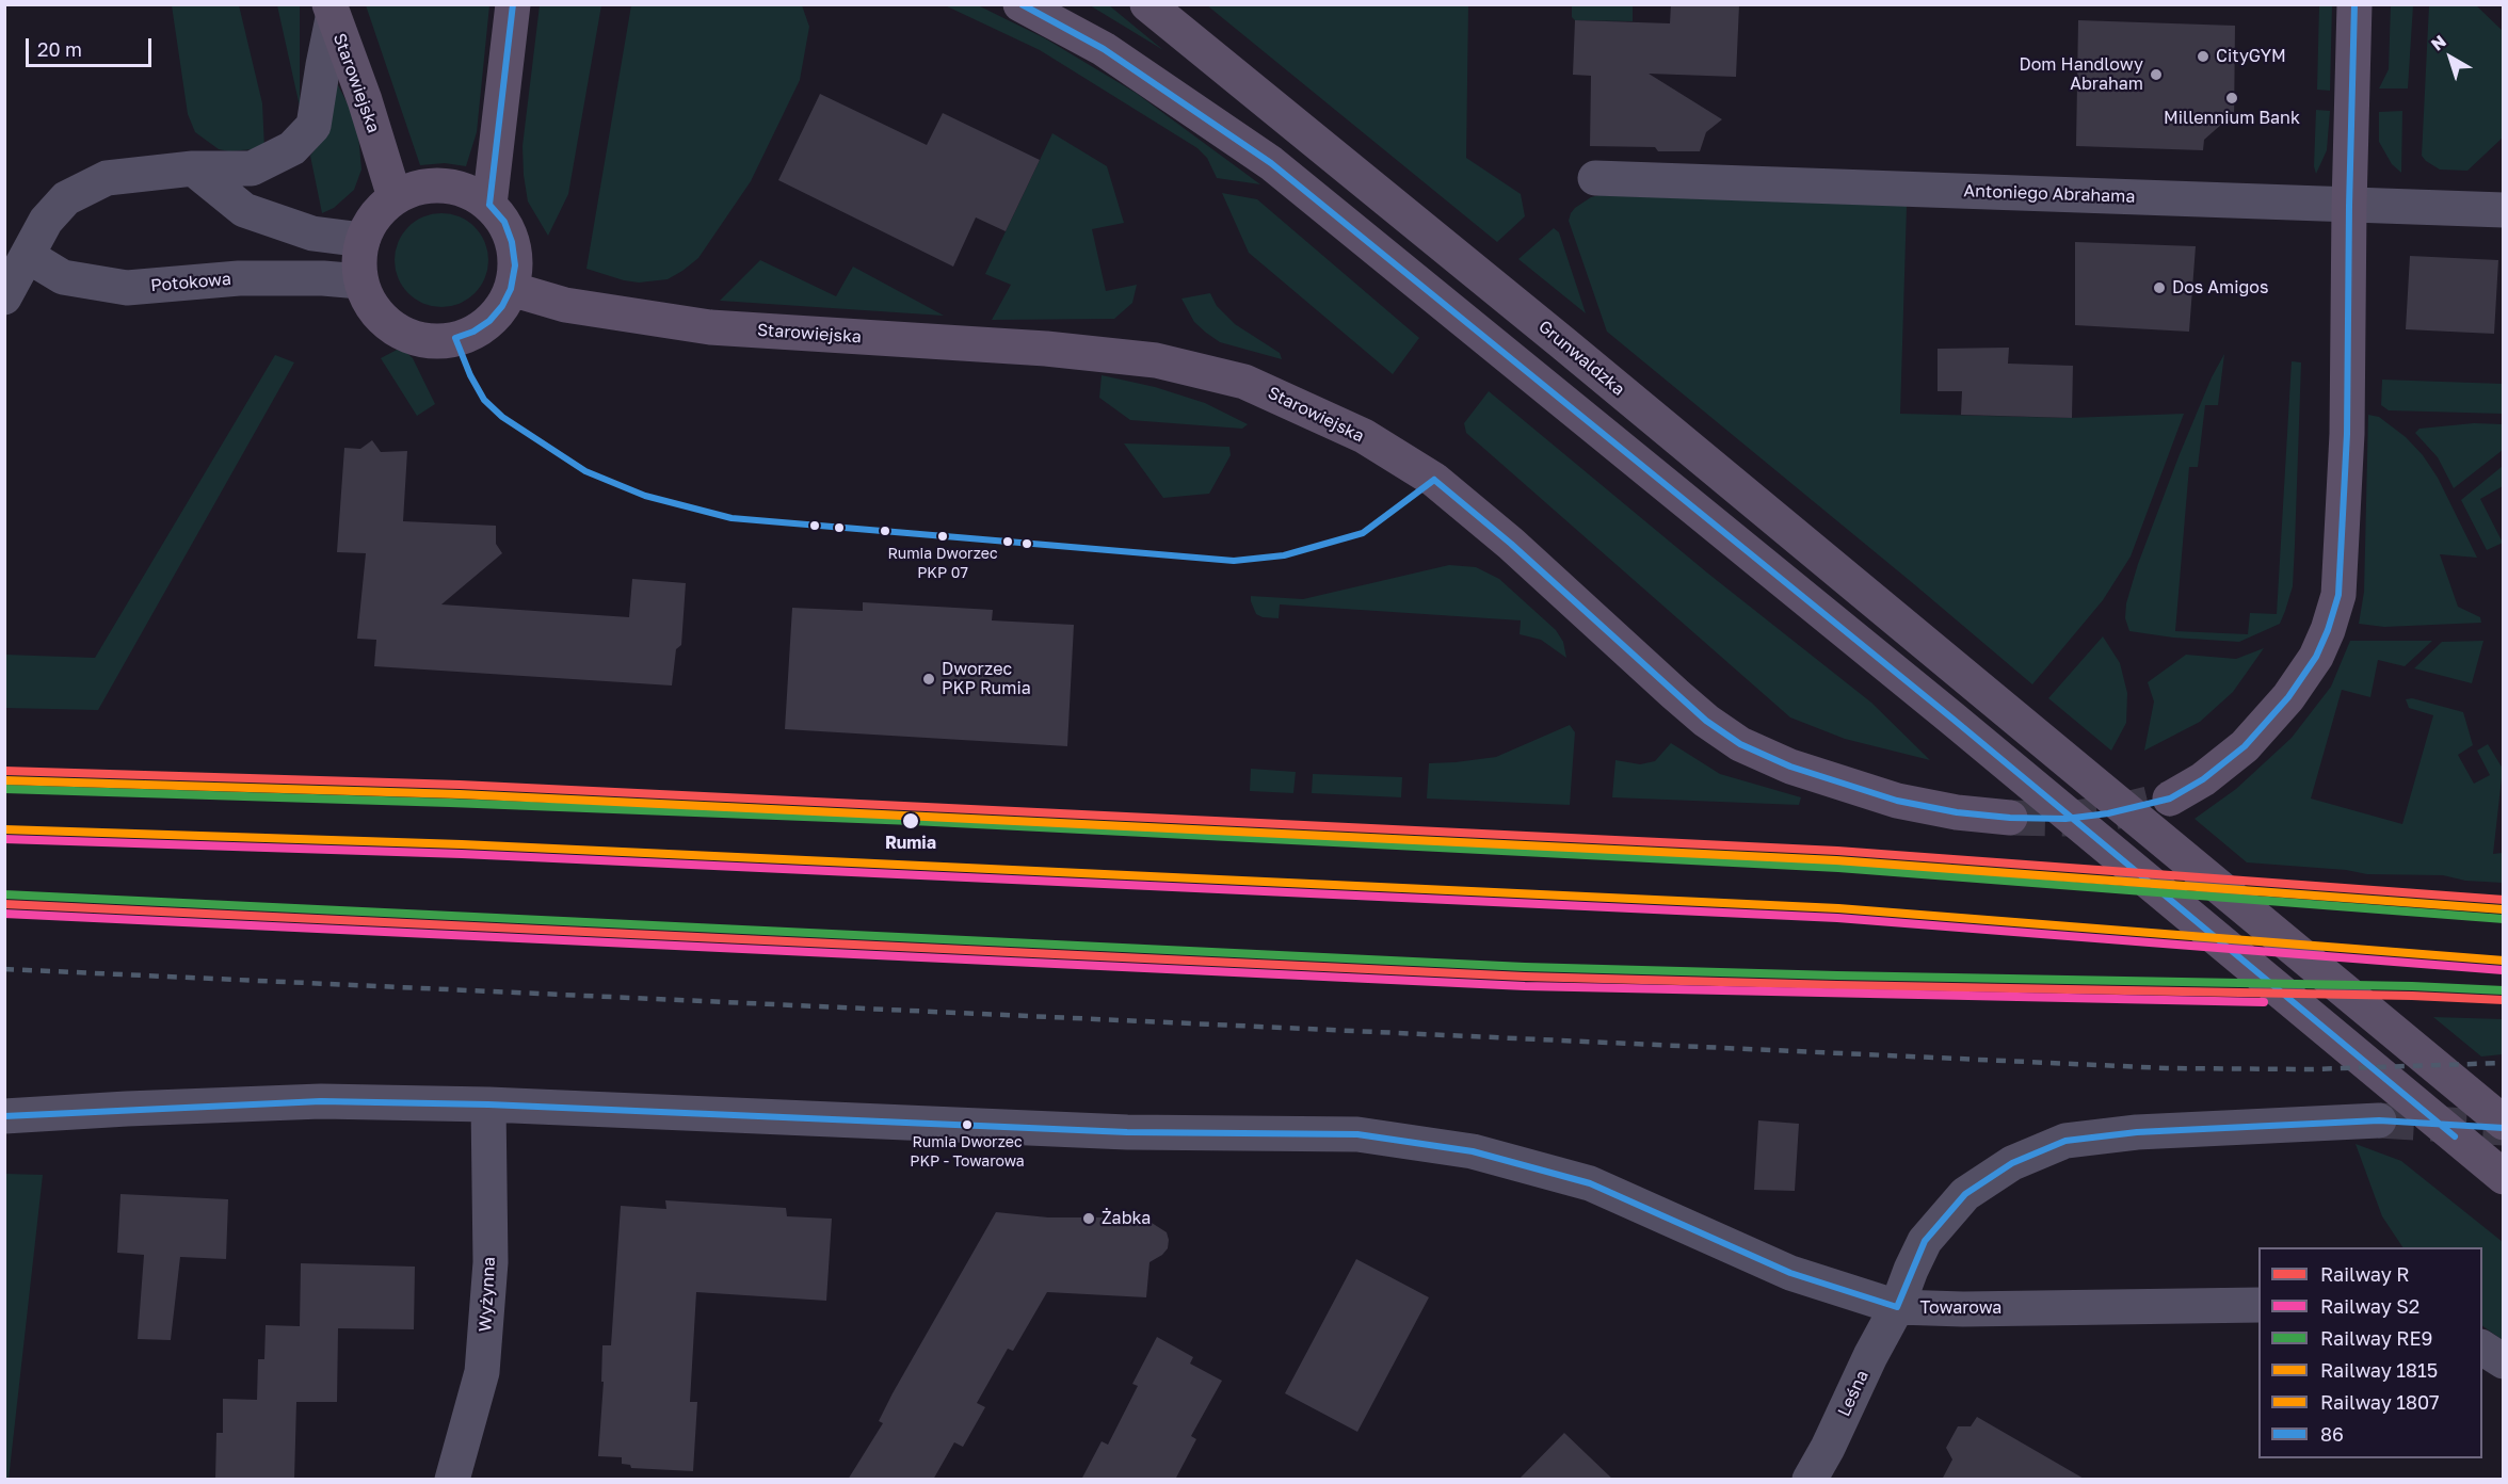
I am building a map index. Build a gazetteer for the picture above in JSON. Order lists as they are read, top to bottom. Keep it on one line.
{"streets":{"main road":["Starowiejska","Grunwaldzka"],"street":["Antoniego Abrahama","Potokowa","Wyżynna","Towarowa","Leśna"]},"crossings":[["Starowiejska","Potokowa"],["Wyżynna","Towarowa"],["Towarowa","Leśna"]],"places":["CityGYM","Dom Handlowy Abraham","Millennium Bank","Dos Amigos","Rumia Dworzec PKP 07","Dworzec PKP Rumia","Rumia","Rumia Dworzec PKP - Towarowa","Żabka"],"lines":["transit line 86","rail line R","rail line 1807","rail line RE9","rail line 1815","rail line S2"],"legend":["Railway R","Railway S2","Railway RE9","Railway 1815","Railway 1807","86"],"scale_bar":"20 m","north":"top left"}
